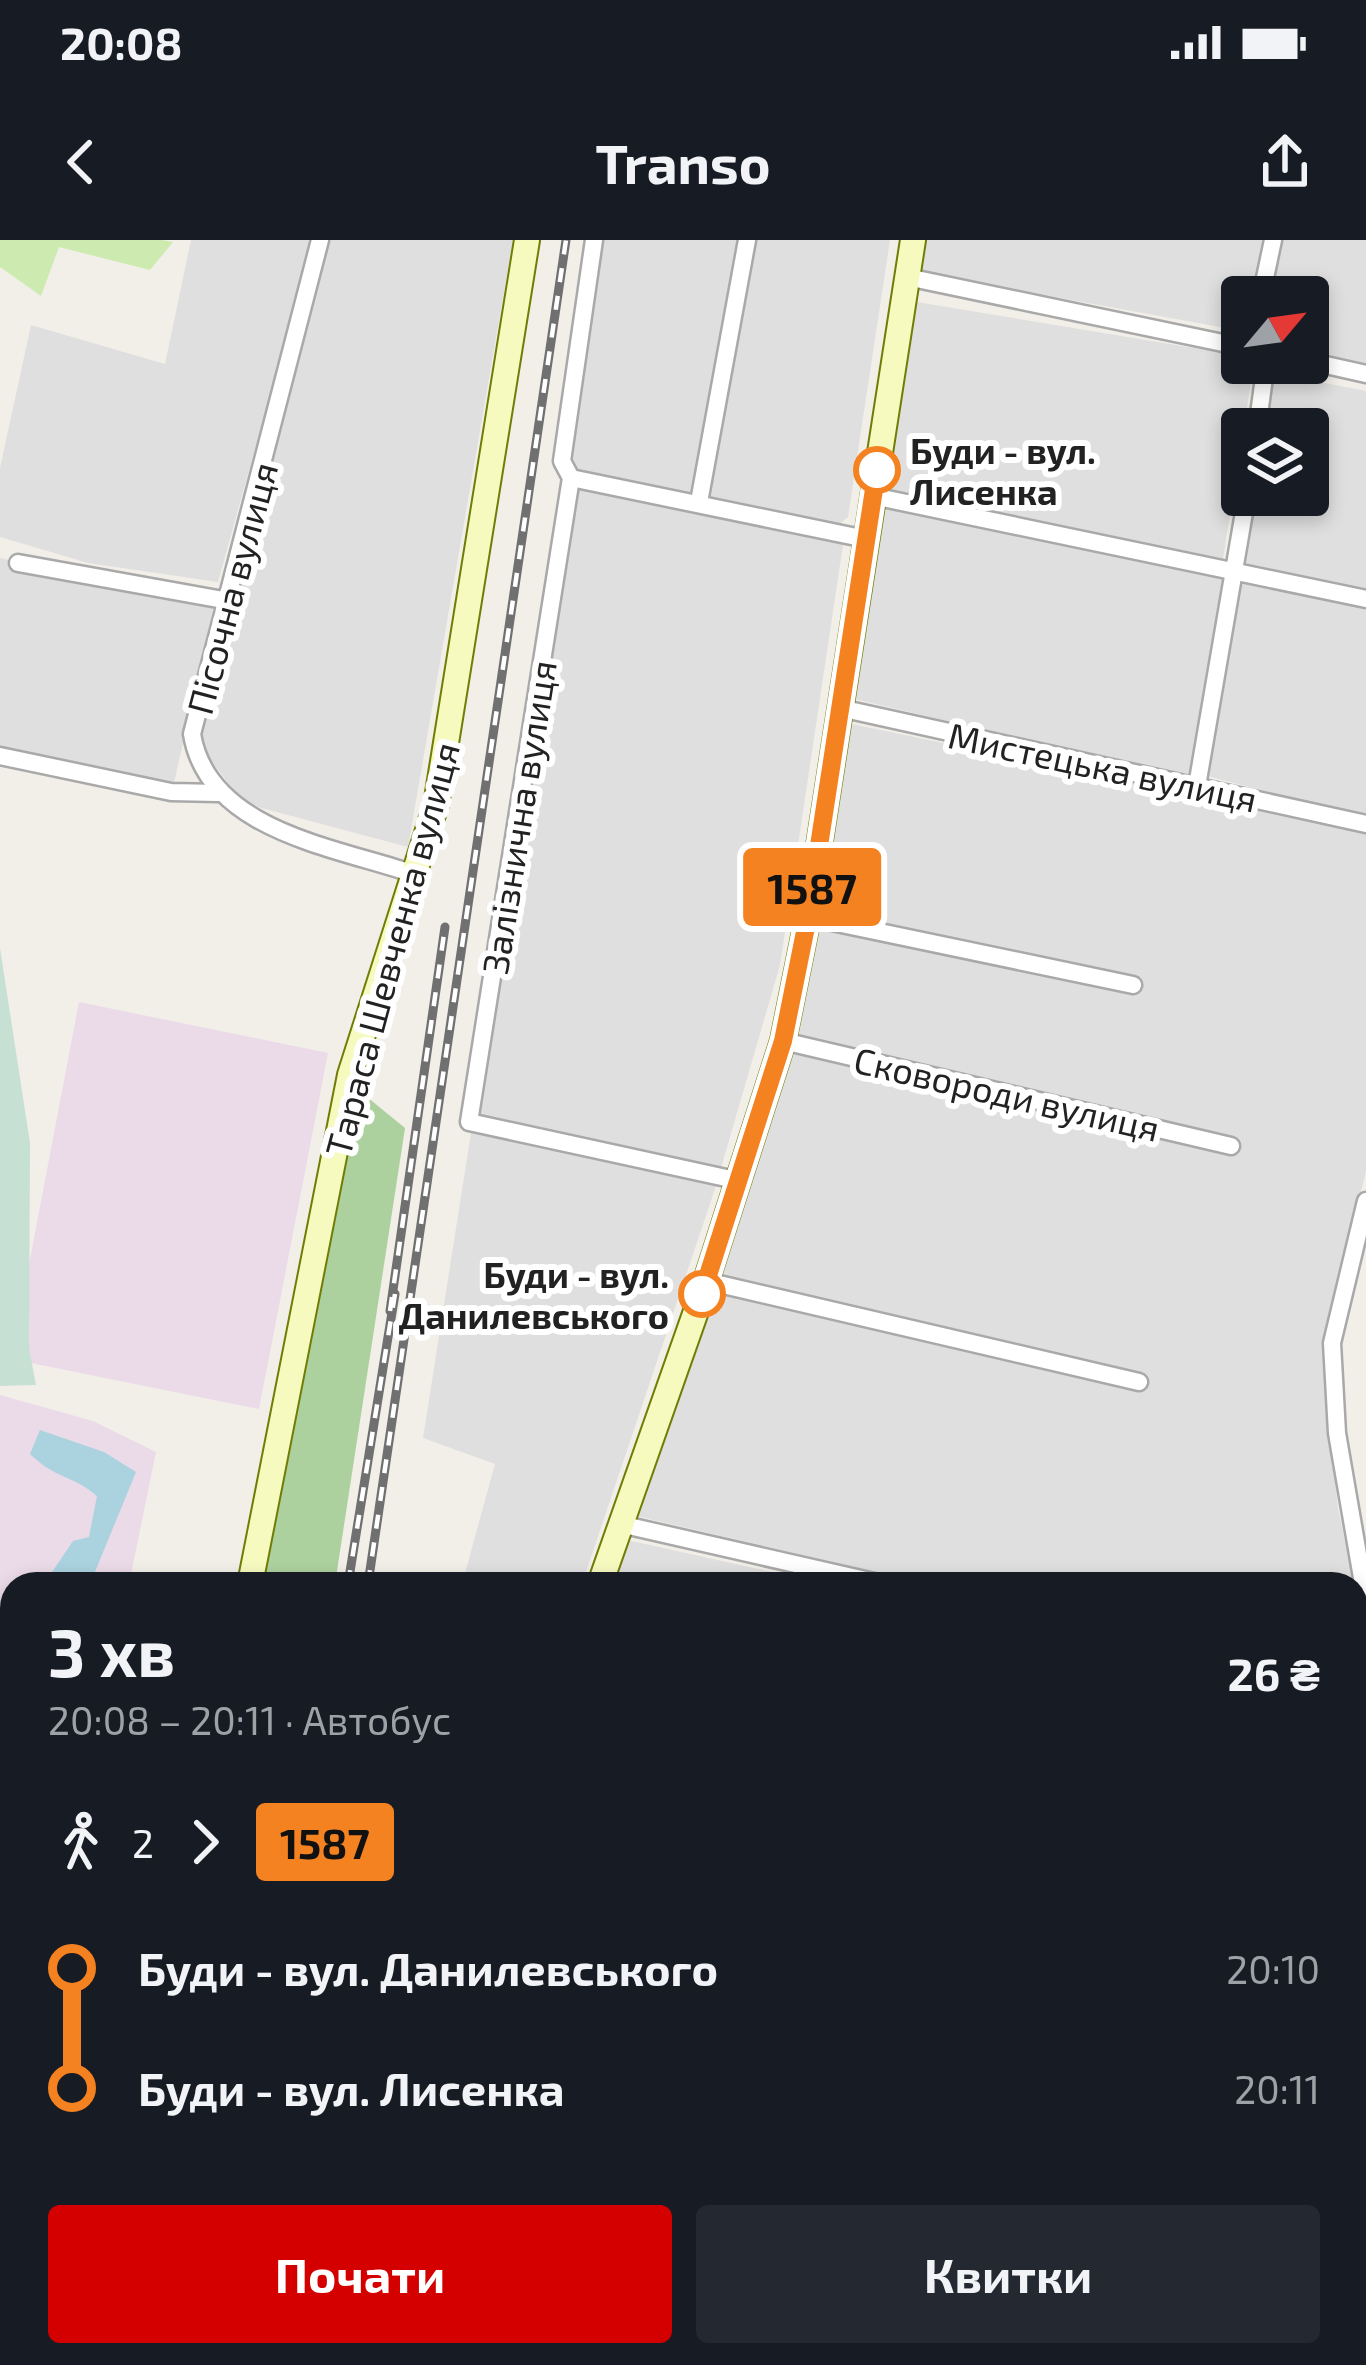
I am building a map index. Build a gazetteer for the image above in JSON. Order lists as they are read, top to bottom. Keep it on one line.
{"streets":{"street":["Пісочна вулиця","Мистецька вулиця","Залізнична вулиця","Тараса Шевченка вулиця","Сковороди вулиця"]},"places":["Буди - вул. Лисенка","Буди - вул. Данилевського"],"lines":["bus line 1587"],"north":"top right","page":{"status":"20:08","header":"Transo","on_map":"1587","heading":["3 хв","20:08 – 20:11 · Автобус","26 ₴"],"legs":["2","1587"],"list":[{"name":"Буди - вул. Данилевського","value":"20:10"},{"name":"Буди - вул. Лисенка","value":"20:11"}],"buttons":["Почати","Квитки"]}}
